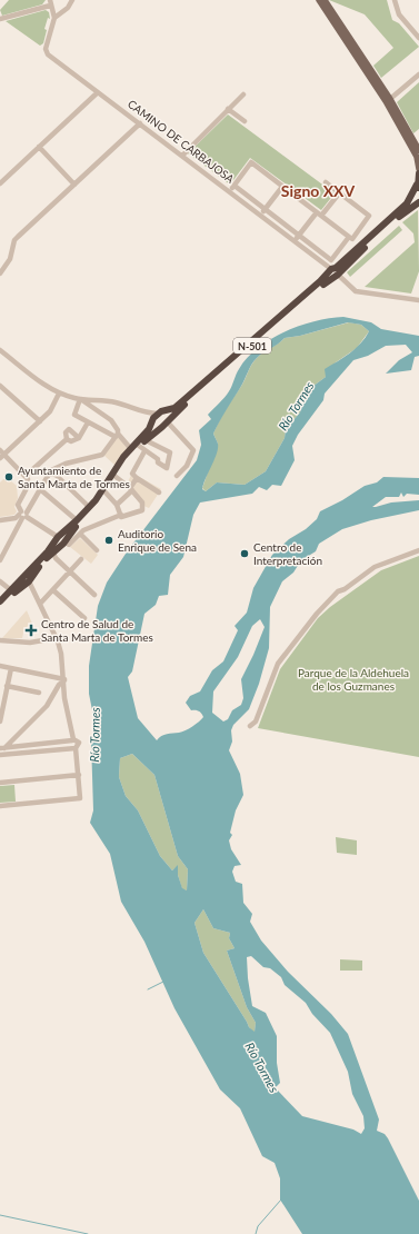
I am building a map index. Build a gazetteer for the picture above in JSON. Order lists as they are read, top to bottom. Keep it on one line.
{"streets":{"highway":["N-501"],"street":["CAMINO DE CARBAJOSA"]},"crossings":[["CAMINO DE CARBAJOSA","N-501"]],"districts":["Signo XXV"],"water":["Río Tormes"],"parks":["Parque de la Aldehuela de los Guzmanes"],"places":{"other":["Ayuntamiento de Santa Marta de Tormes","Auditorio Enrique de Sena","Centro de Interpretación"],"health":["Centro de Salud de Santa Marta de Tormes"]}}
